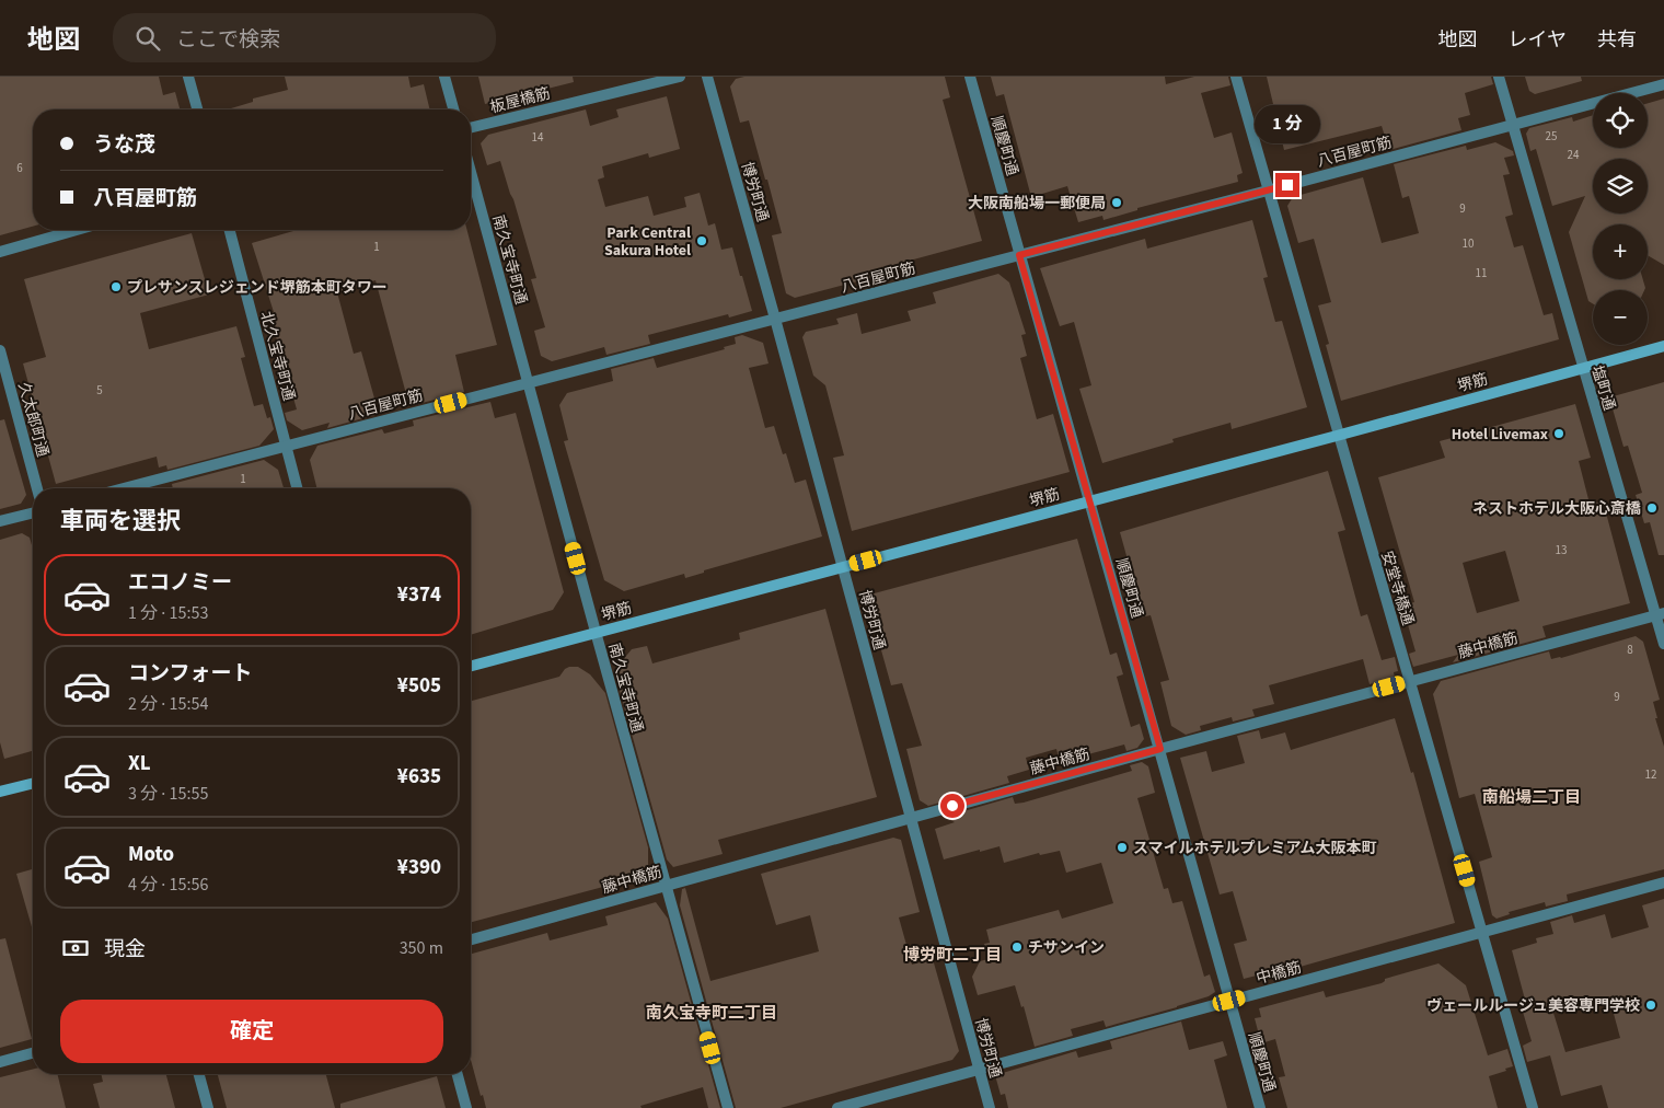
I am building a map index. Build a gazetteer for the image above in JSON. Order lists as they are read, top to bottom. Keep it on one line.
{"streets":{"main road":["堺筋"],"street":["板屋橋筋","順慶町通","八百屋町筋","博労町通","南久宝寺町通","北久宝寺町通","塩町通","久太郎町通","安堂寺橋通","藤中橋筋","中橋筋"]},"crossings":[["順慶町通","八百屋町筋"],["順慶町通","堺筋"],["順慶町通","藤中橋筋"],["順慶町通","中橋筋"],["八百屋町筋","博労町通"],["八百屋町筋","南久宝寺町通"],["八百屋町筋","北久宝寺町通"],["八百屋町筋","塩町通"],["八百屋町筋","安堂寺橋通"],["博労町通","堺筋"],["博労町通","藤中橋筋"],["博労町通","中橋筋"],["南久宝寺町通","堺筋"],["南久宝寺町通","藤中橋筋"],["堺筋","塩町通"],["堺筋","安堂寺橋通"],["塩町通","藤中橋筋"],["安堂寺橋通","藤中橋筋"],["安堂寺橋通","中橋筋"]],"districts":["南船場二丁目","博労町二丁目","南久宝寺町二丁目"],"places":["大阪南船場一郵便局","Park Central Sakura Hotel","プレサンスレジェンド堺筋本町タワー","Hotel Livemax","ネストホテル大阪心斎橋","スマイルホテルプレミアム大阪本町","チサンイン","ヴェールルージュ美容専門学校"],"house_numbers":["25","14","24","6","9","10","1","11","5","1","13","8","9","12"],"page":{"header":"地図","search":"ここで検索","nav":["地図","レイヤ","共有"],"map_buttons":["+","−"],"bubble":"1 分","banner":["うな茂","八百屋町筋"],"heading":"車両を選択","list":[{"name":"エコノミー","note":"1 分 · 15:53","value":"¥374"},{"name":"コンフォート","note":"2 分 · 15:54","value":"¥505"},{"name":"XL","note":"3 分 · 15:55","value":"¥635"},{"name":"Moto","note":"4 分 · 15:56","value":"¥390"}],"pay":["現金","350 m"],"buttons":"確定"}}
